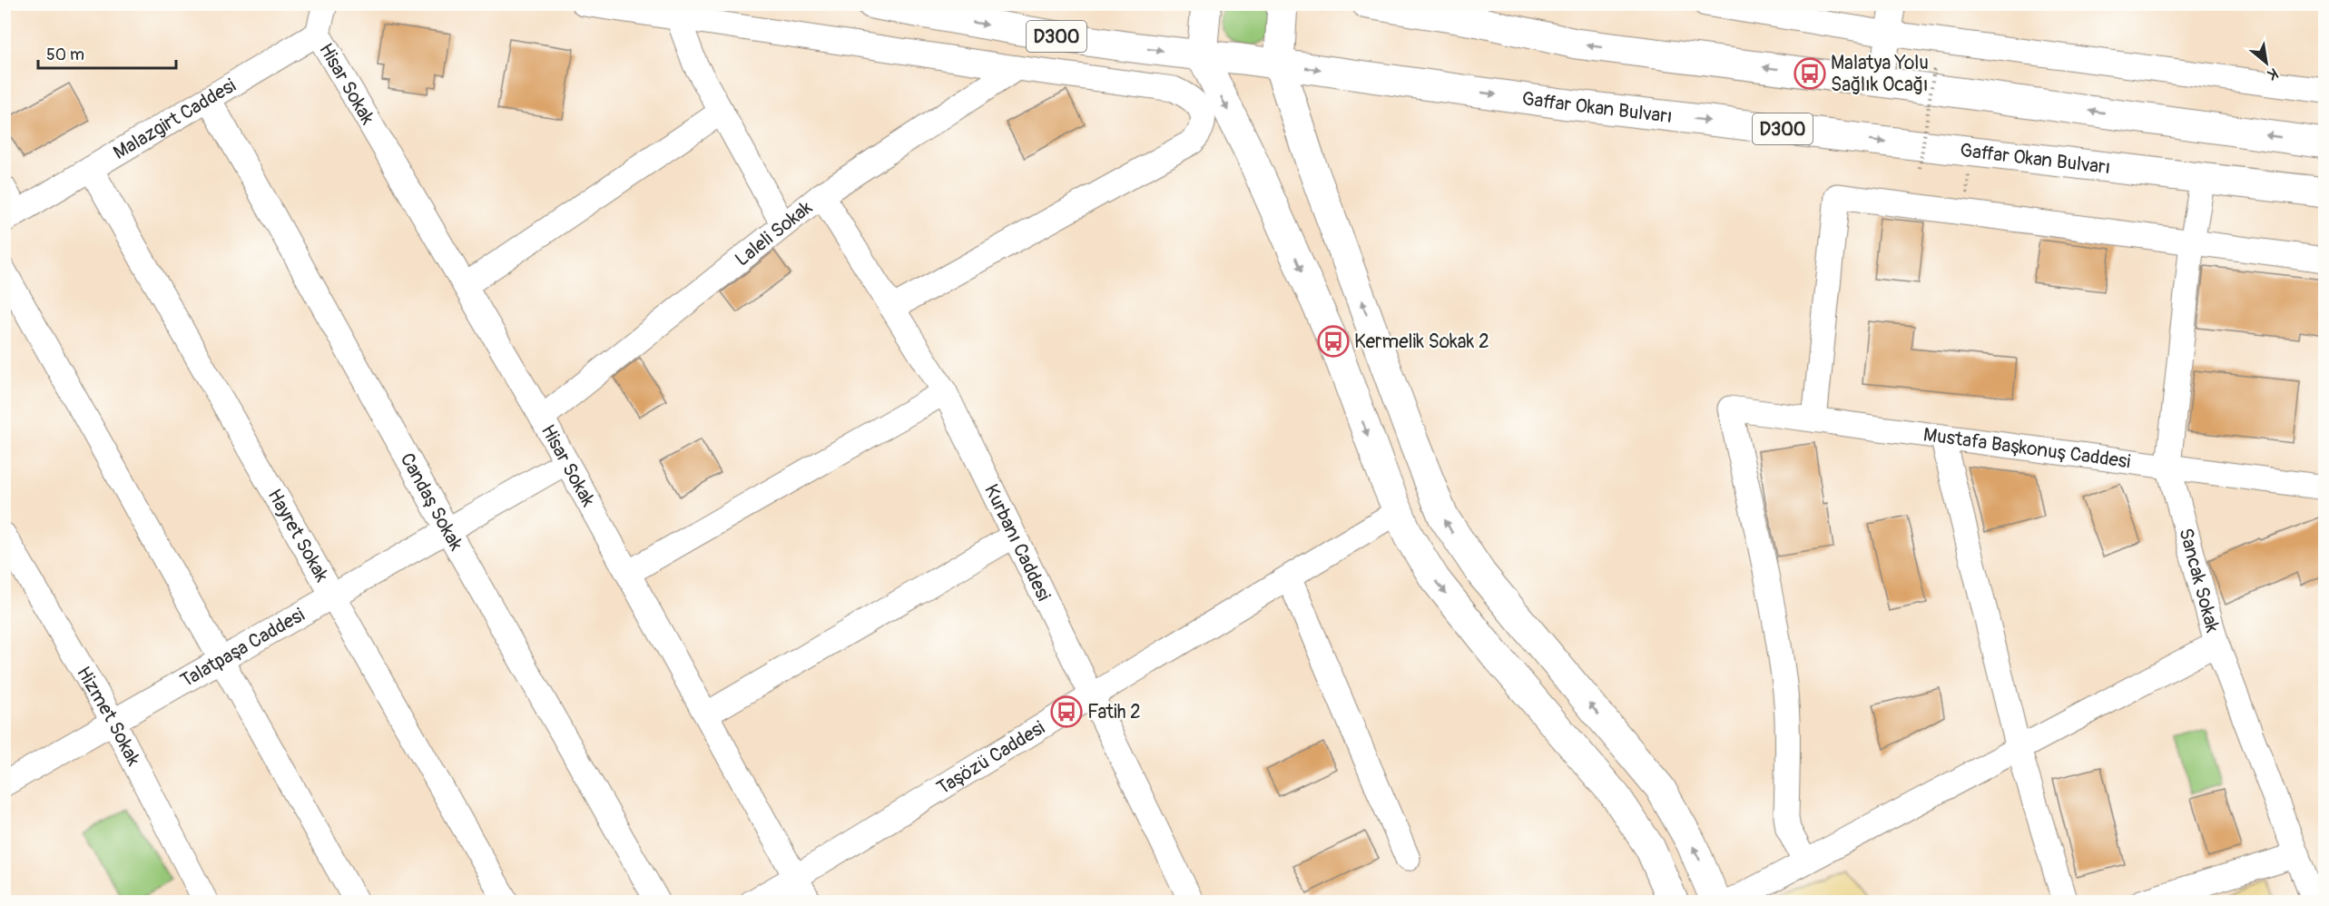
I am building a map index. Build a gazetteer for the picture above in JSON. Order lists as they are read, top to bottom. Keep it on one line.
{"streets":{"highway":["D300","Gaffar Okan Bulvarı"],"street":["Hisar Sokak","Malazgirt Caddesi","Laleli Sokak","Mustafa Başkonuş Caddesi","Candaş Sokak","Hayret Sokak","Kurbanı Caddesi","Sancak Sokak","Talatpaşa Caddesi","Hizmet Sokak","Taşözü Caddesi"]},"crossings":[["Hisar Sokak","Malazgirt Caddesi"],["Hisar Sokak","Laleli Sokak"],["Hisar Sokak","Talatpaşa Caddesi"],["Hisar Sokak","Taşözü Caddesi"],["Gaffar Okan Bulvarı","Sancak Sokak"],["Malazgirt Caddesi","Candaş Sokak"],["Malazgirt Caddesi","Hayret Sokak"],["Laleli Sokak","Kurbanı Caddesi"],["Mustafa Başkonuş Caddesi","Sancak Sokak"],["Candaş Sokak","Talatpaşa Caddesi"],["Hayret Sokak","Talatpaşa Caddesi"],["Kurbanı Caddesi","Taşözü Caddesi"],["Talatpaşa Caddesi","Hizmet Sokak"]],"places":{"bus stop":["Malatya Yolu Sağlık Ocağı","Kermelik Sokak 2","Fatih 2"]},"scale_bar":"50 m","north":"bottom right"}
